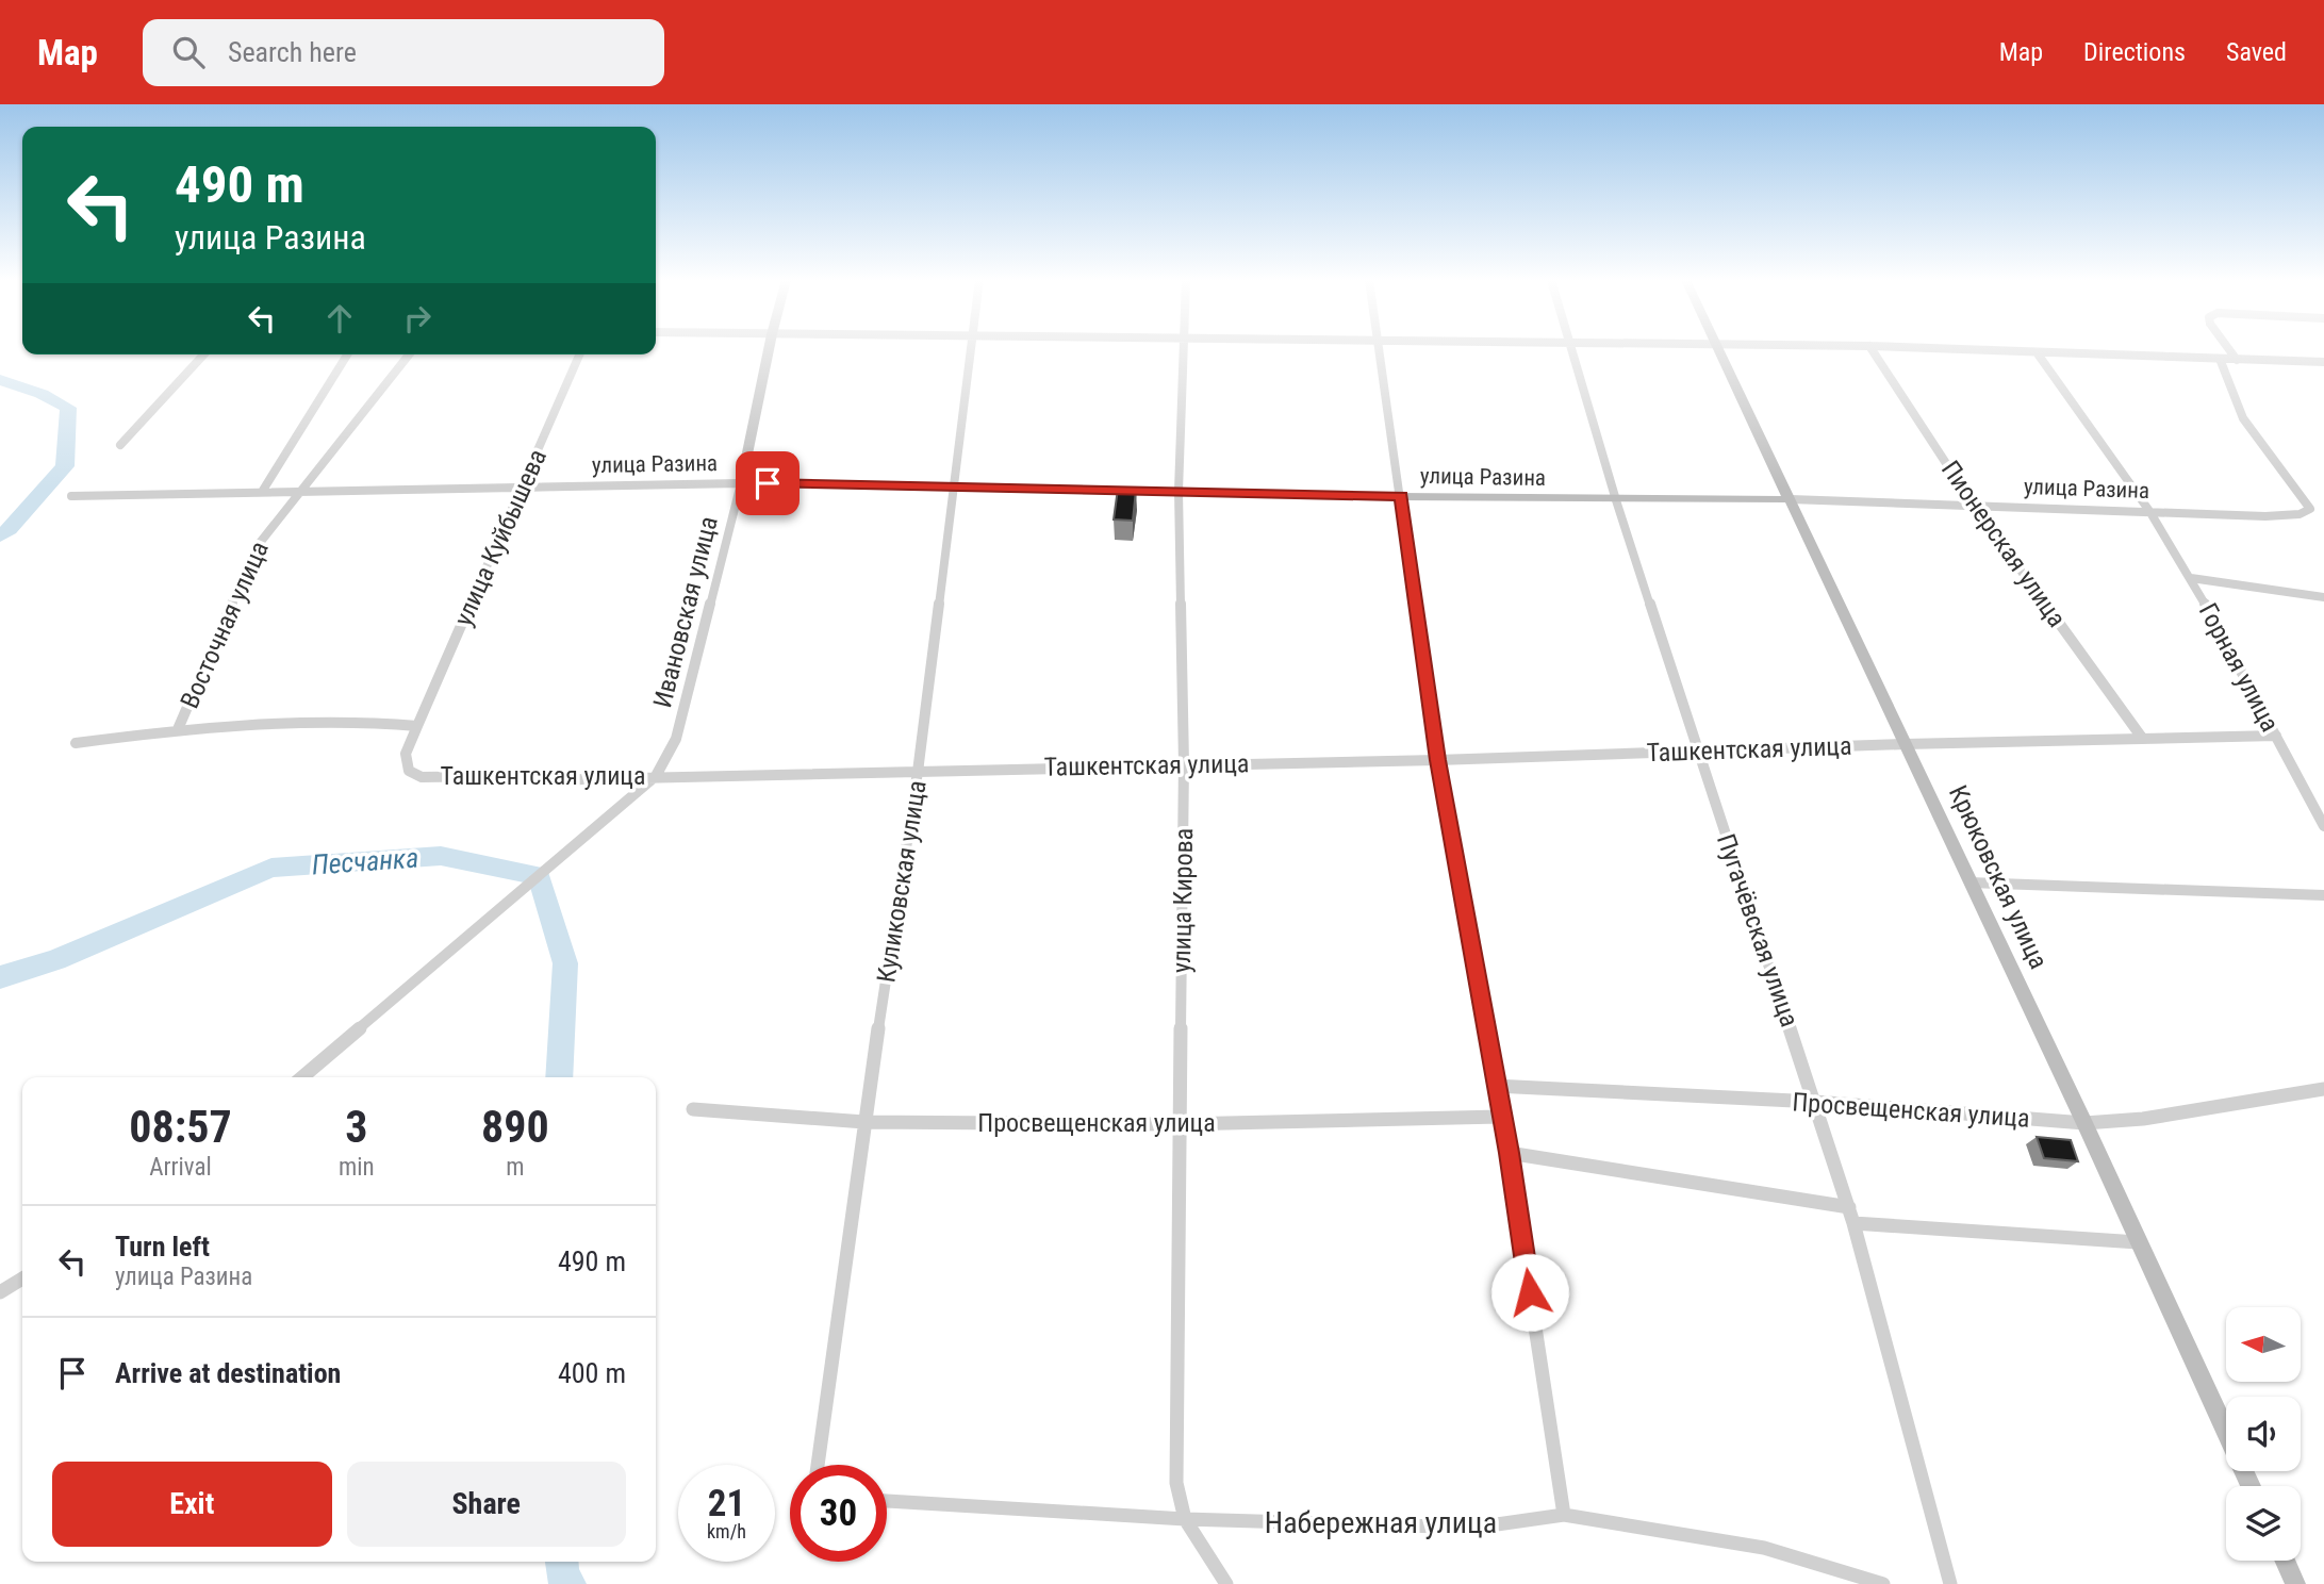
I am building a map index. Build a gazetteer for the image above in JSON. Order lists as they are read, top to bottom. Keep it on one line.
{"streets":{"street":["улица Разина","улица Куйбышева","Пионерская улица","Ивановская улица","Восточная улица","Горная улица","Ташкентская улица","Крюковская улица","Куликовская улица","улица Кирова","Пугачёвская улица","Просвещенская улица","Набережная улица"]},"crossings":[["улица Разина","улица Куйбышева"],["улица Разина","Пионерская улица"],["улица Разина","Ивановская улица"],["улица Разина","Восточная улица"],["улица Разина","Горная улица"],["улица Разина","Крюковская улица"],["улица Разина","Куликовская улица"],["улица Разина","улица Кирова"],["улица Разина","Пугачёвская улица"],["улица Куйбышева","Ташкентская улица"],["Пионерская улица","Ташкентская улица"],["Ивановская улица","Ташкентская улица"],["Горная улица","Ташкентская улица"],["Ташкентская улица","Крюковская улица"],["Ташкентская улица","Куликовская улица"],["Ташкентская улица","улица Кирова"],["Ташкентская улица","Пугачёвская улица"],["Крюковская улица","Просвещенская улица"],["Куликовская улица","Просвещенская улица"],["улица Кирова","Просвещенская улица"],["улица Кирова","Набережная улица"],["Пугачёвская улица","Просвещенская улица"]],"water":["Песчанка"],"north":"left","page":{"header":"Map","search":"Search here","nav":["Map","Directions","Saved"],"turn":["490 m","улица Разина"],"eta":["08:57","Arrival","3","min","890","m"],"list":[{"name":"Turn left","note":"улица Разина","value":"490 m"},{"name":"Arrive at destination","value":"400 m"}],"buttons":["Exit","Share"],"speed":"21 km/h","limit":"30"}}
